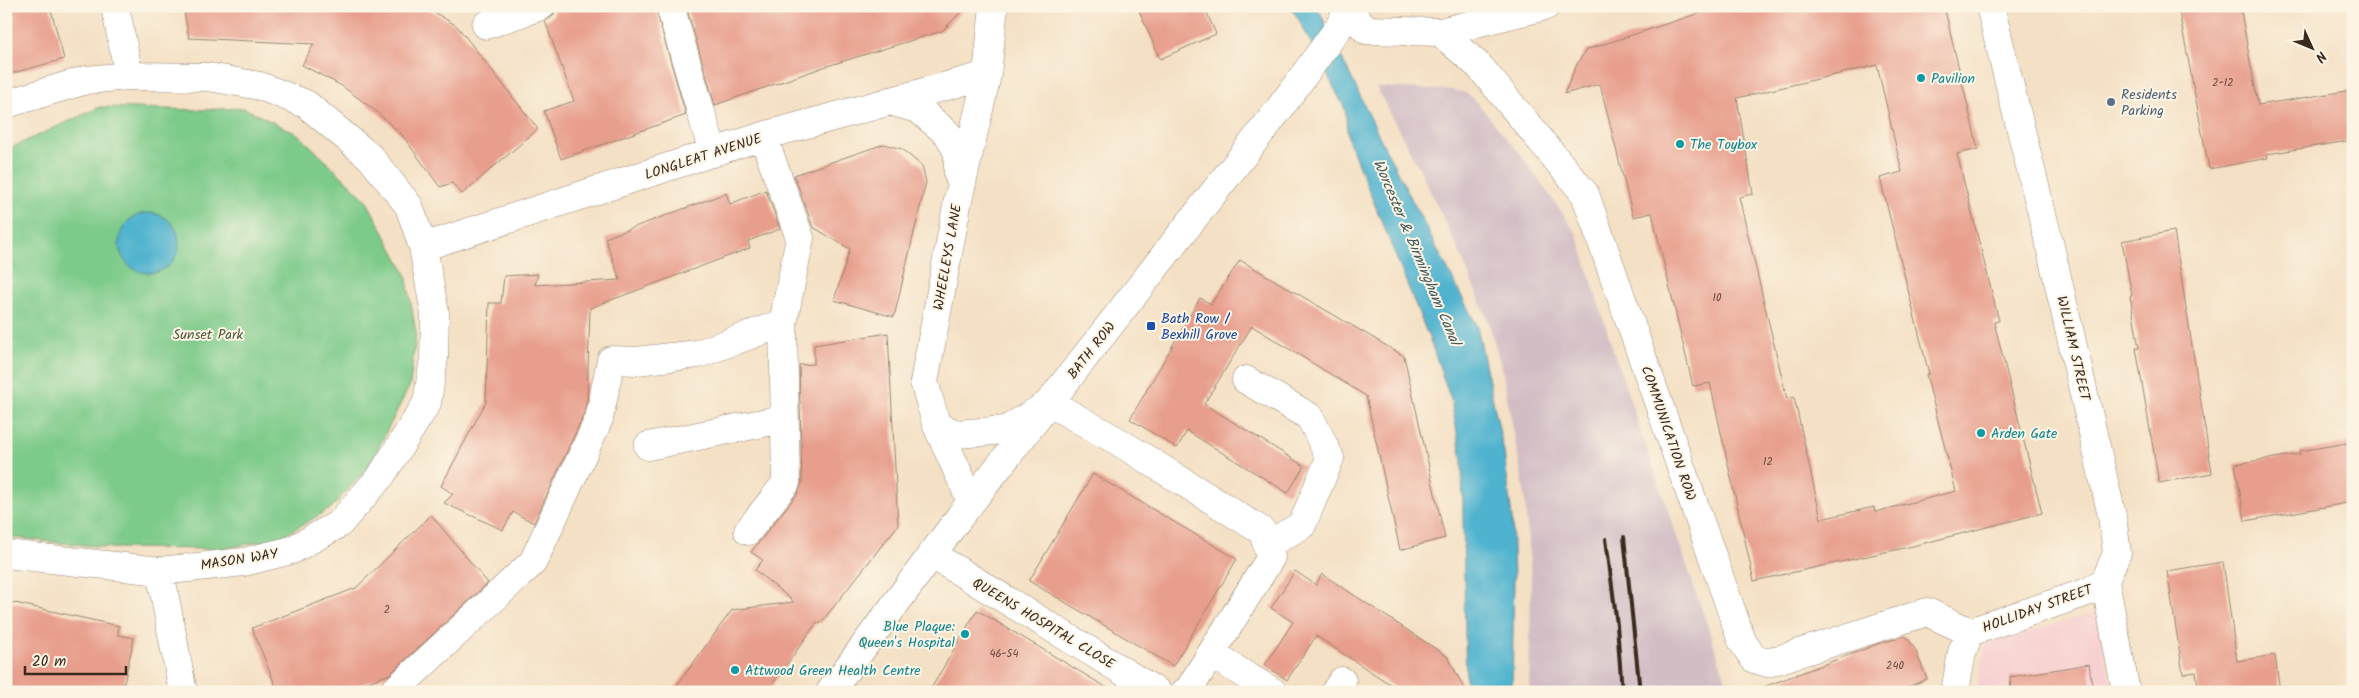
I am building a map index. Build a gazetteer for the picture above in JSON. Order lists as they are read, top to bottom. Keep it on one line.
{"streets":{"street":["LONGLEAT AVENUE","WHEELEYS LANE","WILLIAM STREET","BATH ROW","COMMUNICATION ROW","MASON WAY","HOLLIDAY STREET","QUEENS HOSPITAL CLOSE"]},"crossings":[["LONGLEAT AVENUE","WHEELEYS LANE"],["LONGLEAT AVENUE","MASON WAY"],["WHEELEYS LANE","BATH ROW"],["WILLIAM STREET","HOLLIDAY STREET"],["BATH ROW","QUEENS HOSPITAL CLOSE"],["COMMUNICATION ROW","HOLLIDAY STREET"]],"water":["Worcester & Birmingham Canal"],"parks":["Sunset Park"],"places":{"other":["Pavilion","Residents Parking","The Toybox","Arden Gate","Blue Plaque: Queen's Hospital","Attwood Green Health Centre"],"transit":["Bath Row / Bexhill Grove"]},"house_numbers":["2-12","10","12","2","46-54","240"],"scale_bar":"20 m","north":"bottom right"}
